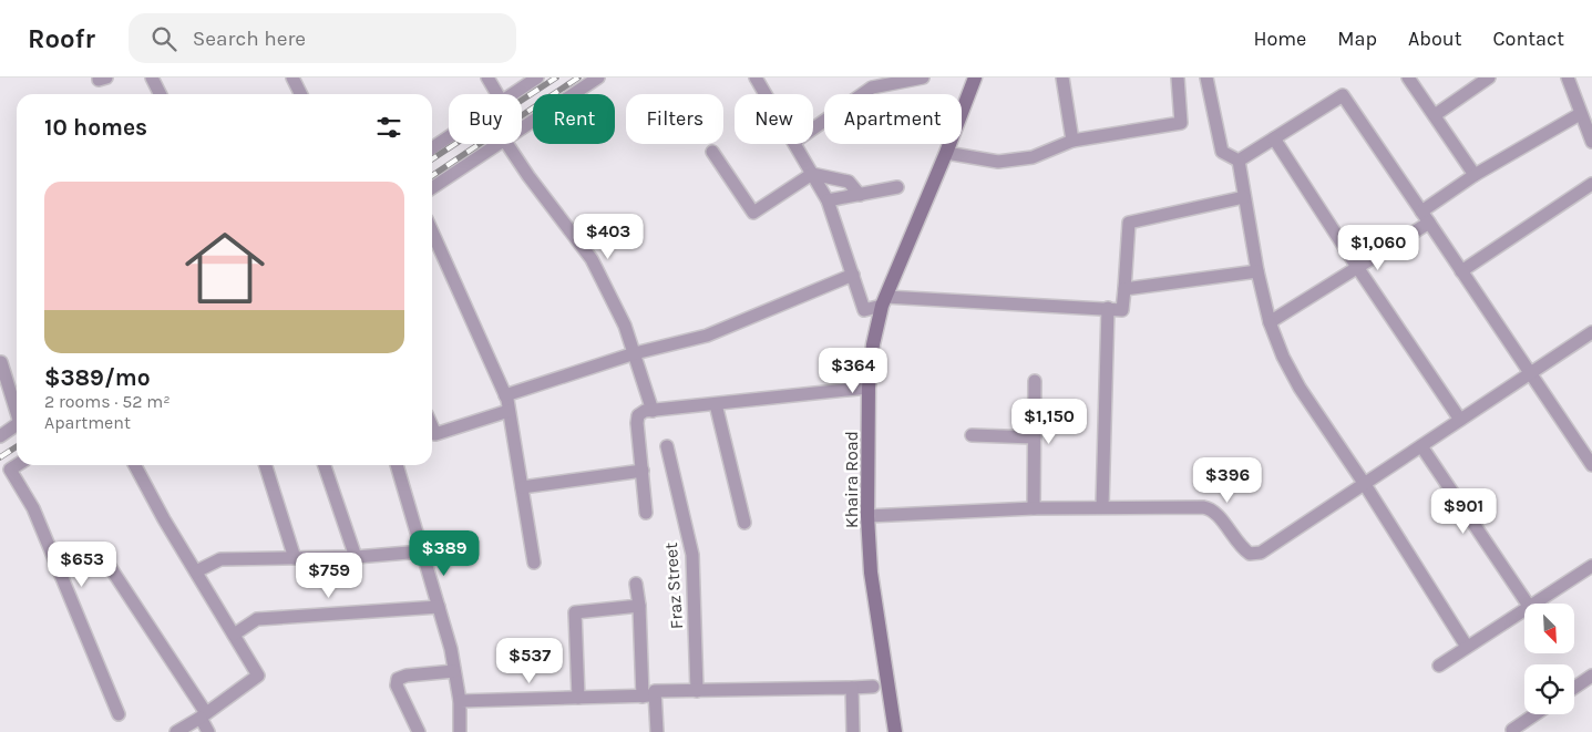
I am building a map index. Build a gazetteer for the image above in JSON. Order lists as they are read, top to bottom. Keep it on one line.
{"streets":{"street":["Khaira Road","Fraz Street"]},"north":"bottom right","page":{"header":"Roofr","search":"Search here","nav":["Home","Map","About","Contact"],"chip":["Buy","Rent","Filters","New","Apartment"],"heading":"10 homes","list":[{"name":"$389/mo","note":"2 rooms · 52 m² · Apartment"}],"price":["$403","$1,060","$364","$1,150","$396","$901","$389","$653","$759","$537"]}}
